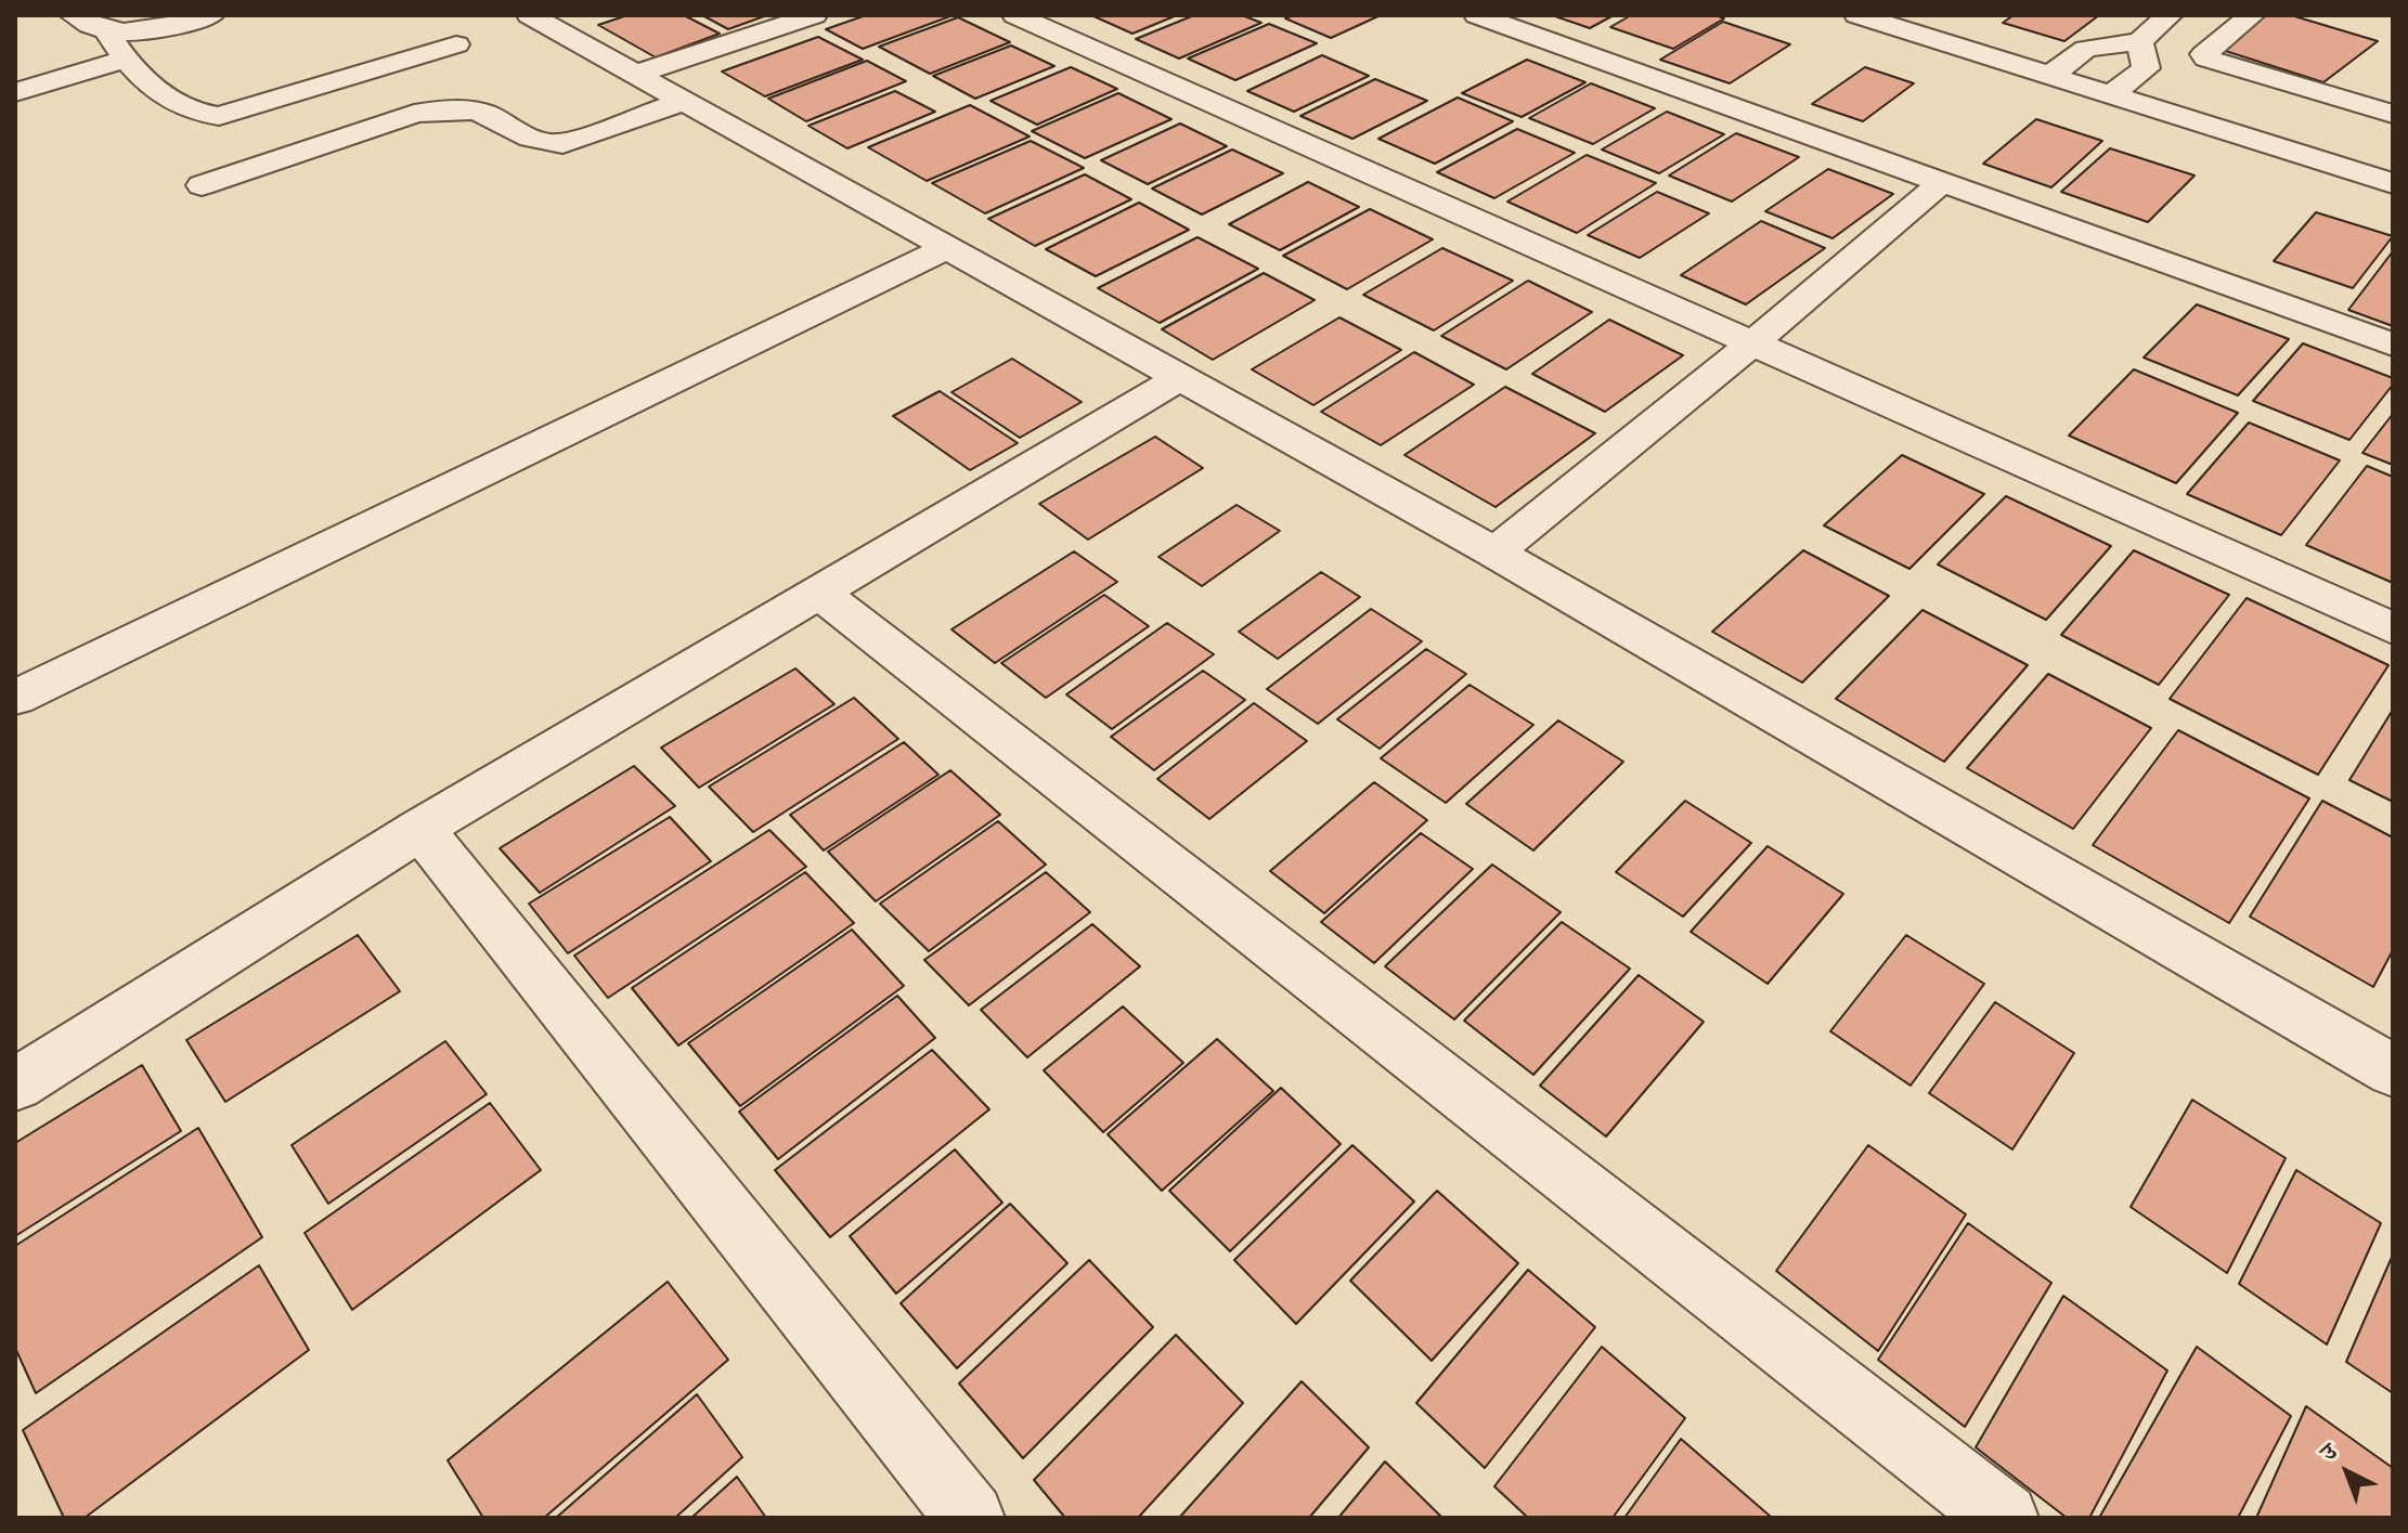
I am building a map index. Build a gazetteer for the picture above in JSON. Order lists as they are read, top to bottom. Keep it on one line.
{"north":"top left"}
